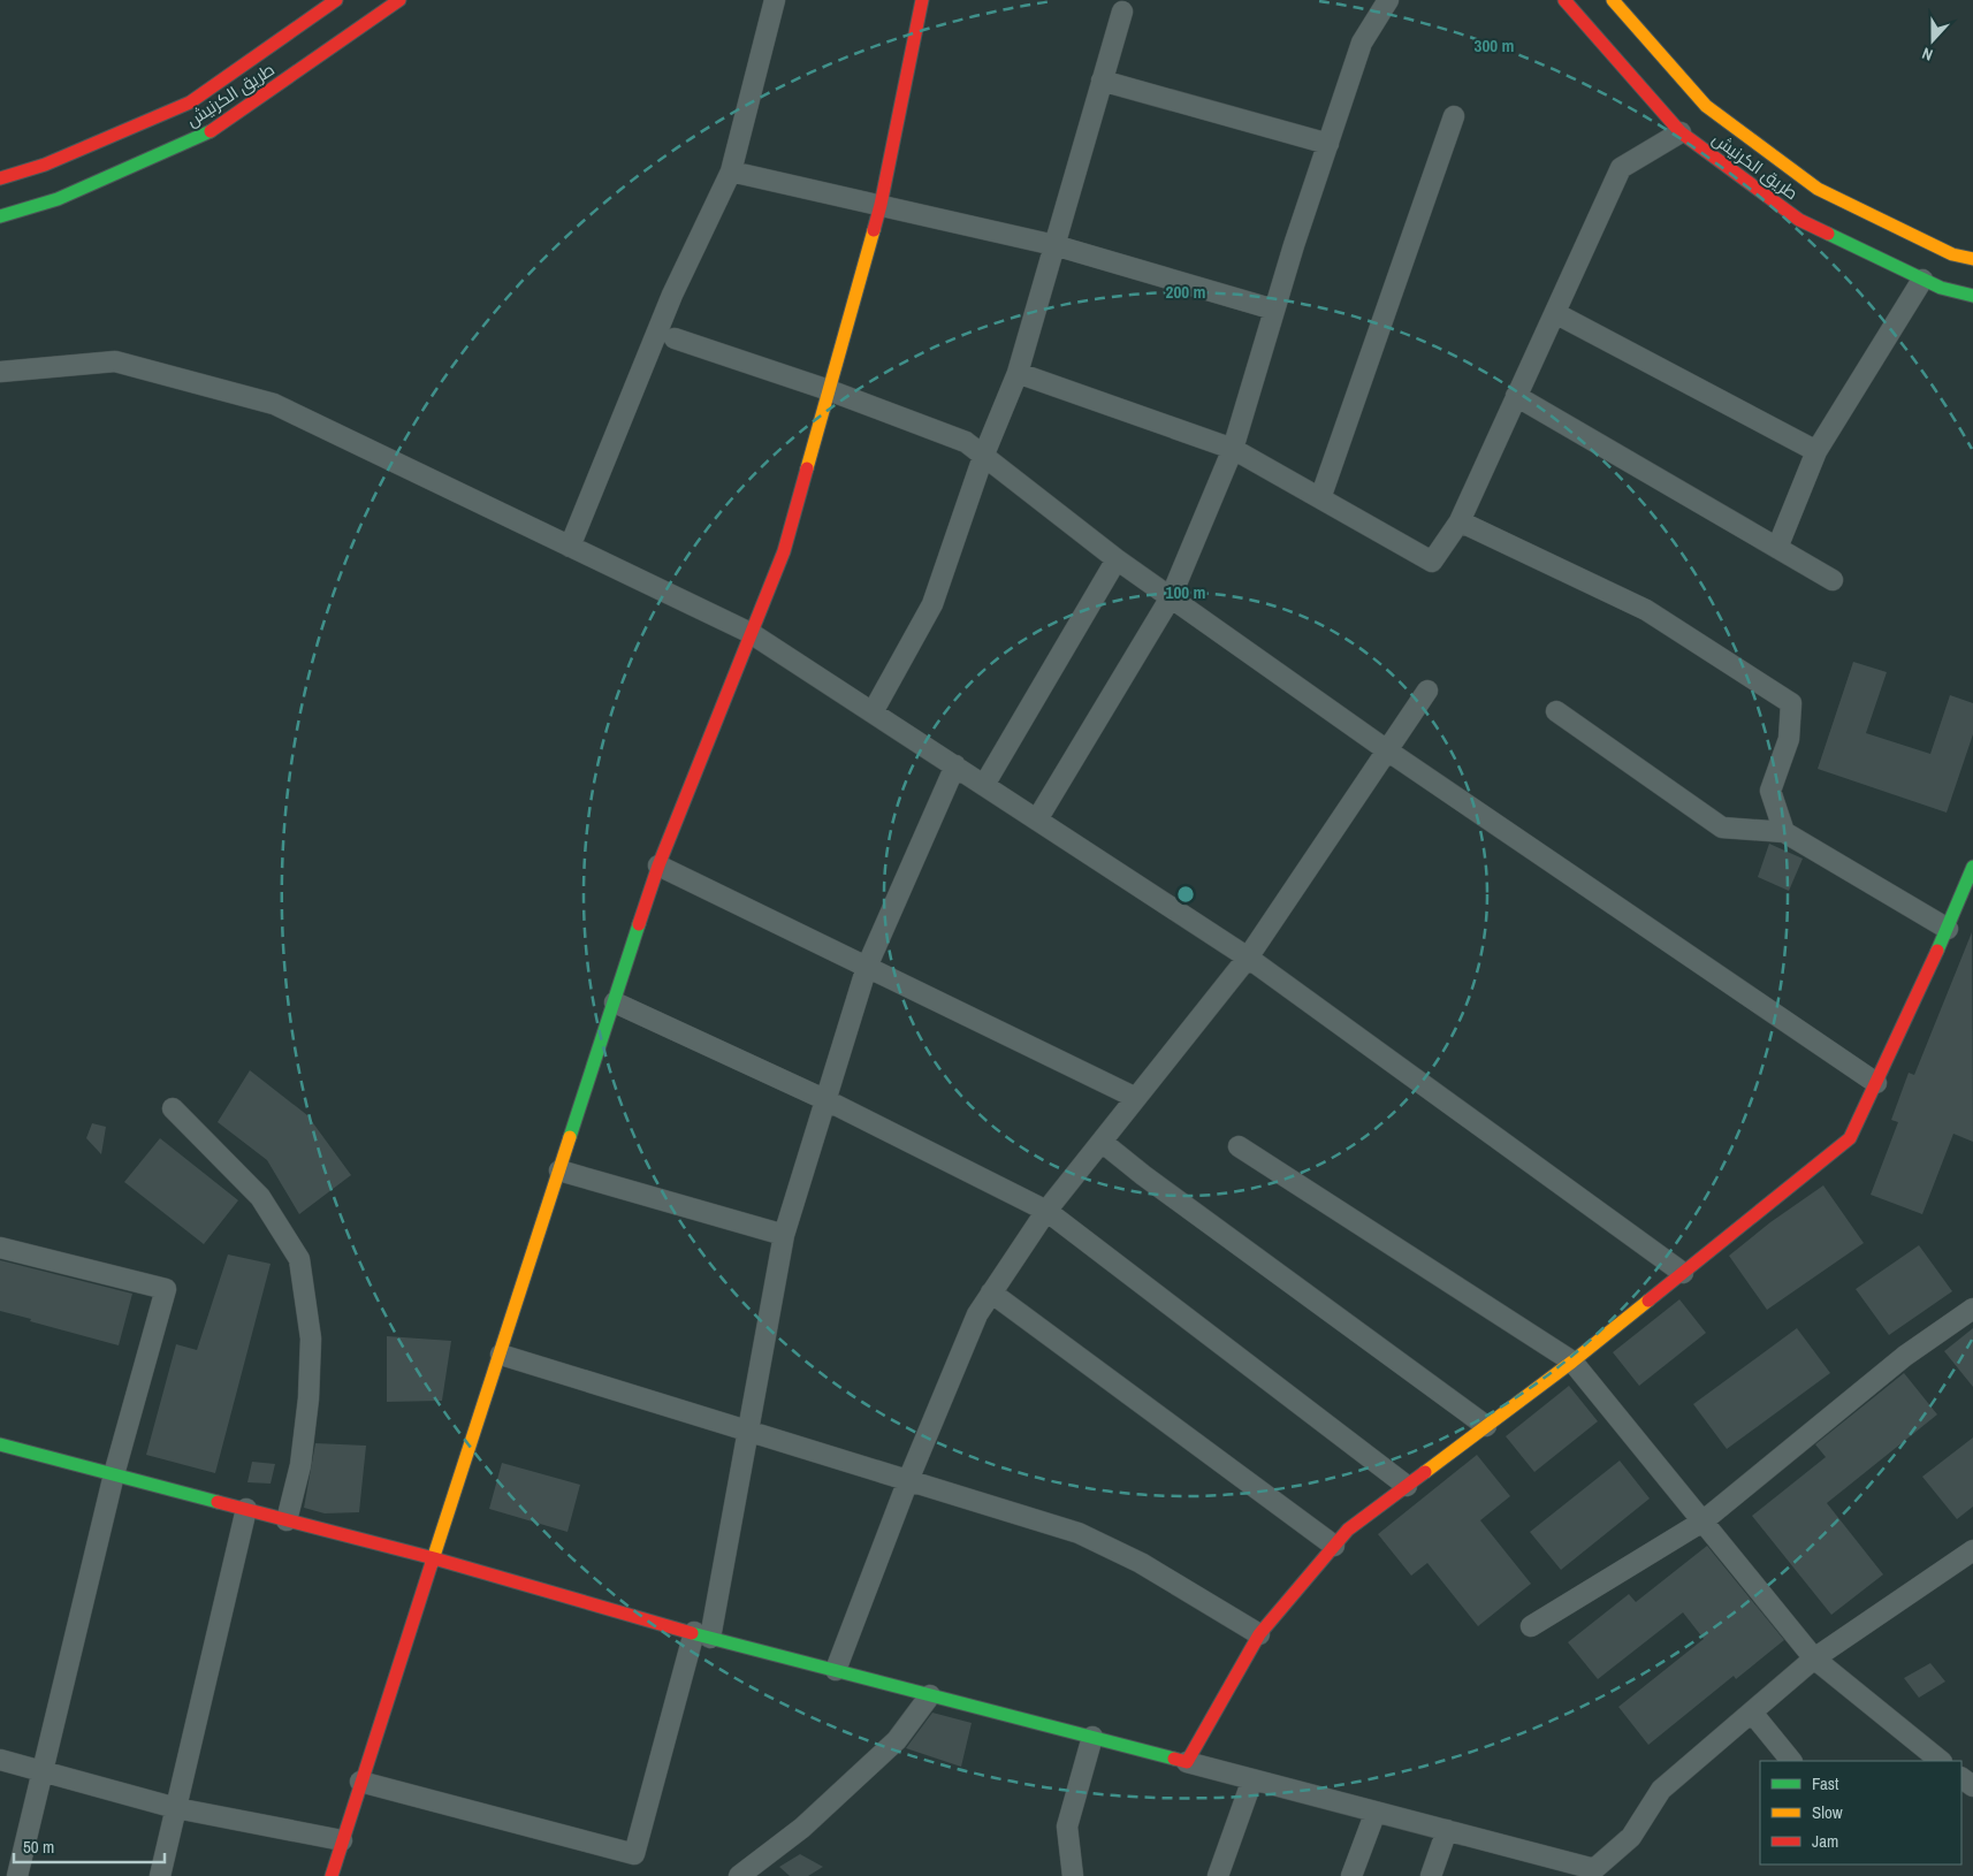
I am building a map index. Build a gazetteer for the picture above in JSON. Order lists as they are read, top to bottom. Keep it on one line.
{"streets":{"street":["طريق الكرنيش"]},"legend":["Fast","Slow","Jam"],"scale_bar":"50 m","north":"bottom","rings":["300 m","200 m","100 m"]}
